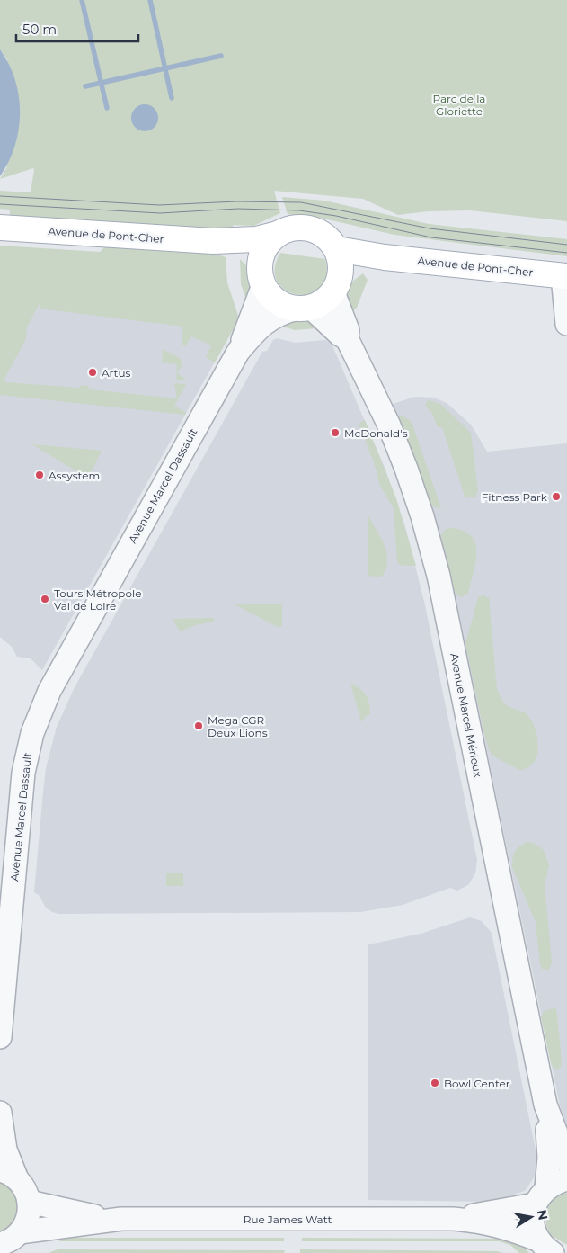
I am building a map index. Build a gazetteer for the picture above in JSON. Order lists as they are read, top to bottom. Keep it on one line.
{"streets":{"main road":["Avenue de Pont-Cher"],"street":["Avenue Marcel Dassault","Avenue Marcel Mérieux","Rue James Watt"]},"crossings":[["Avenue de Pont-Cher","Avenue Marcel Dassault"],["Avenue de Pont-Cher","Avenue Marcel Mérieux"],["Avenue Marcel Dassault","Avenue Marcel Mérieux"],["Avenue Marcel Mérieux","Rue James Watt"]],"parks":["Parc de la Gloriette"],"places":["Artus","McDonald's","Assystem","Fitness Park","Tours Métropole Val de Loire","Mega CGR Deux Lions","Bowl Center"],"scale_bar":"50 m","north":"right"}
